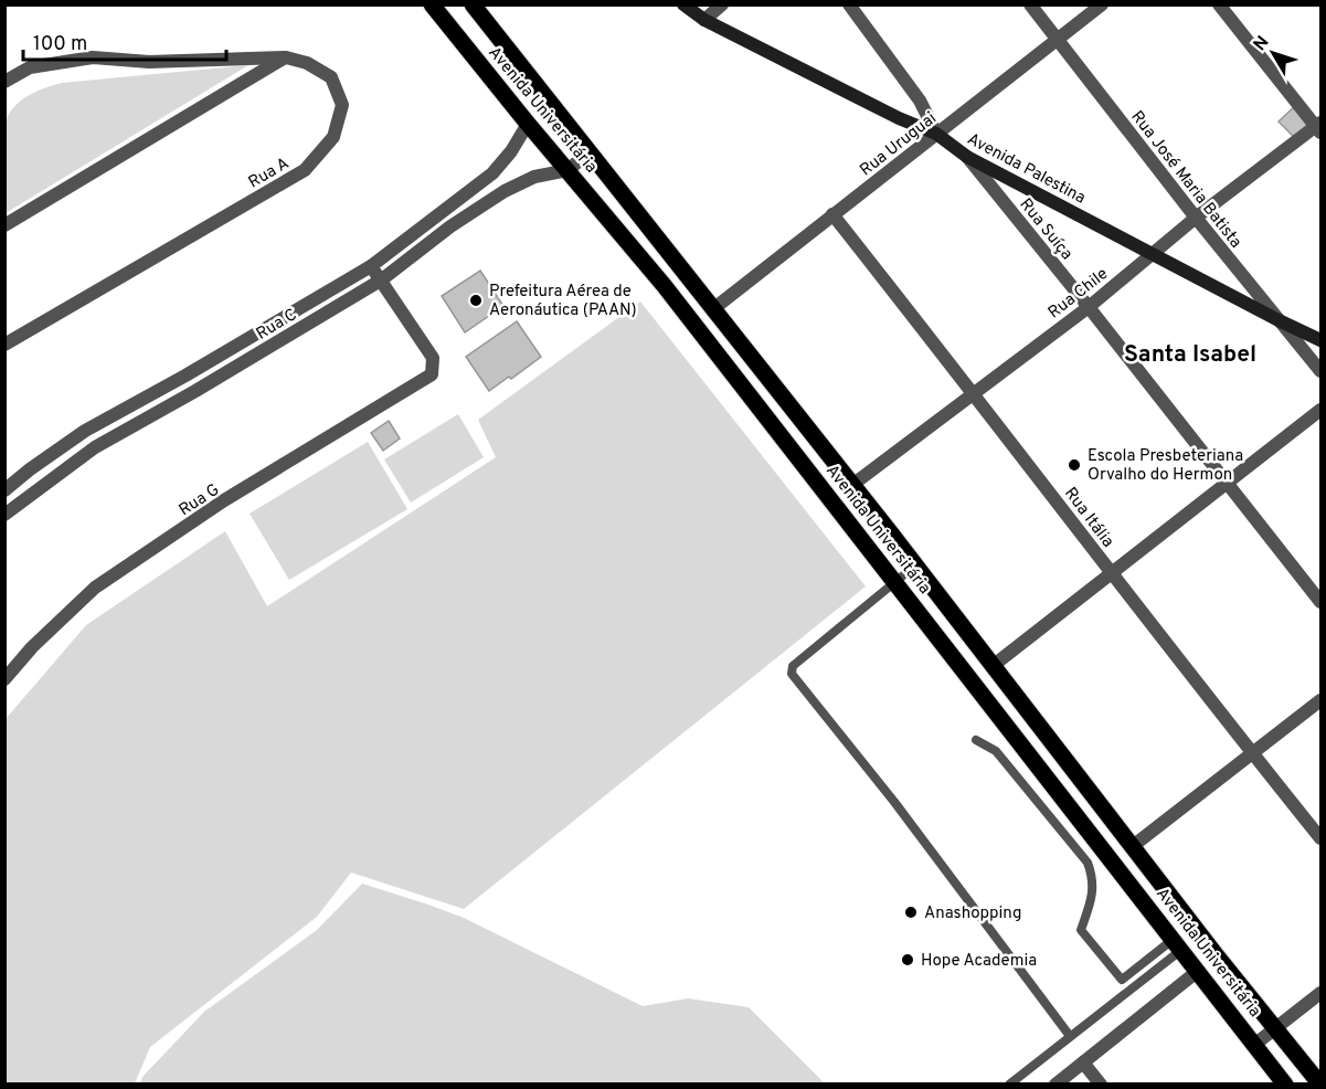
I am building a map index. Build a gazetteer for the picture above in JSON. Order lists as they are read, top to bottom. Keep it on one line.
{"streets":{"main road":["Avenida Universitária"],"street":["Rua Uruguai","Avenida Palestina","Rua A","Rua José Maria Batista","Rua Suíça","Rua Chile","Rua C","Rua G","Rua Itália"]},"crossings":[["Avenida Universitária","Rua Uruguai"],["Avenida Universitária","Rua Chile"],["Avenida Universitária","Rua C"],["Rua Uruguai","Avenida Palestina"],["Rua Uruguai","Rua José Maria Batista"],["Rua Uruguai","Rua Itália"],["Avenida Palestina","Rua José Maria Batista"],["Avenida Palestina","Rua Suíça"],["Avenida Palestina","Rua Chile"],["Rua José Maria Batista","Rua Chile"],["Rua Suíça","Rua Chile"],["Rua Chile","Rua Itália"],["Rua C","Rua G"]],"districts":["Santa Isabel"],"places":["Prefeitura Aérea de Aeronáutica (PAAN)","Escola Presbeteriana Orvalho do Hermon","Anashopping","Hope Academia"],"scale_bar":"100 m","north":"top left"}
